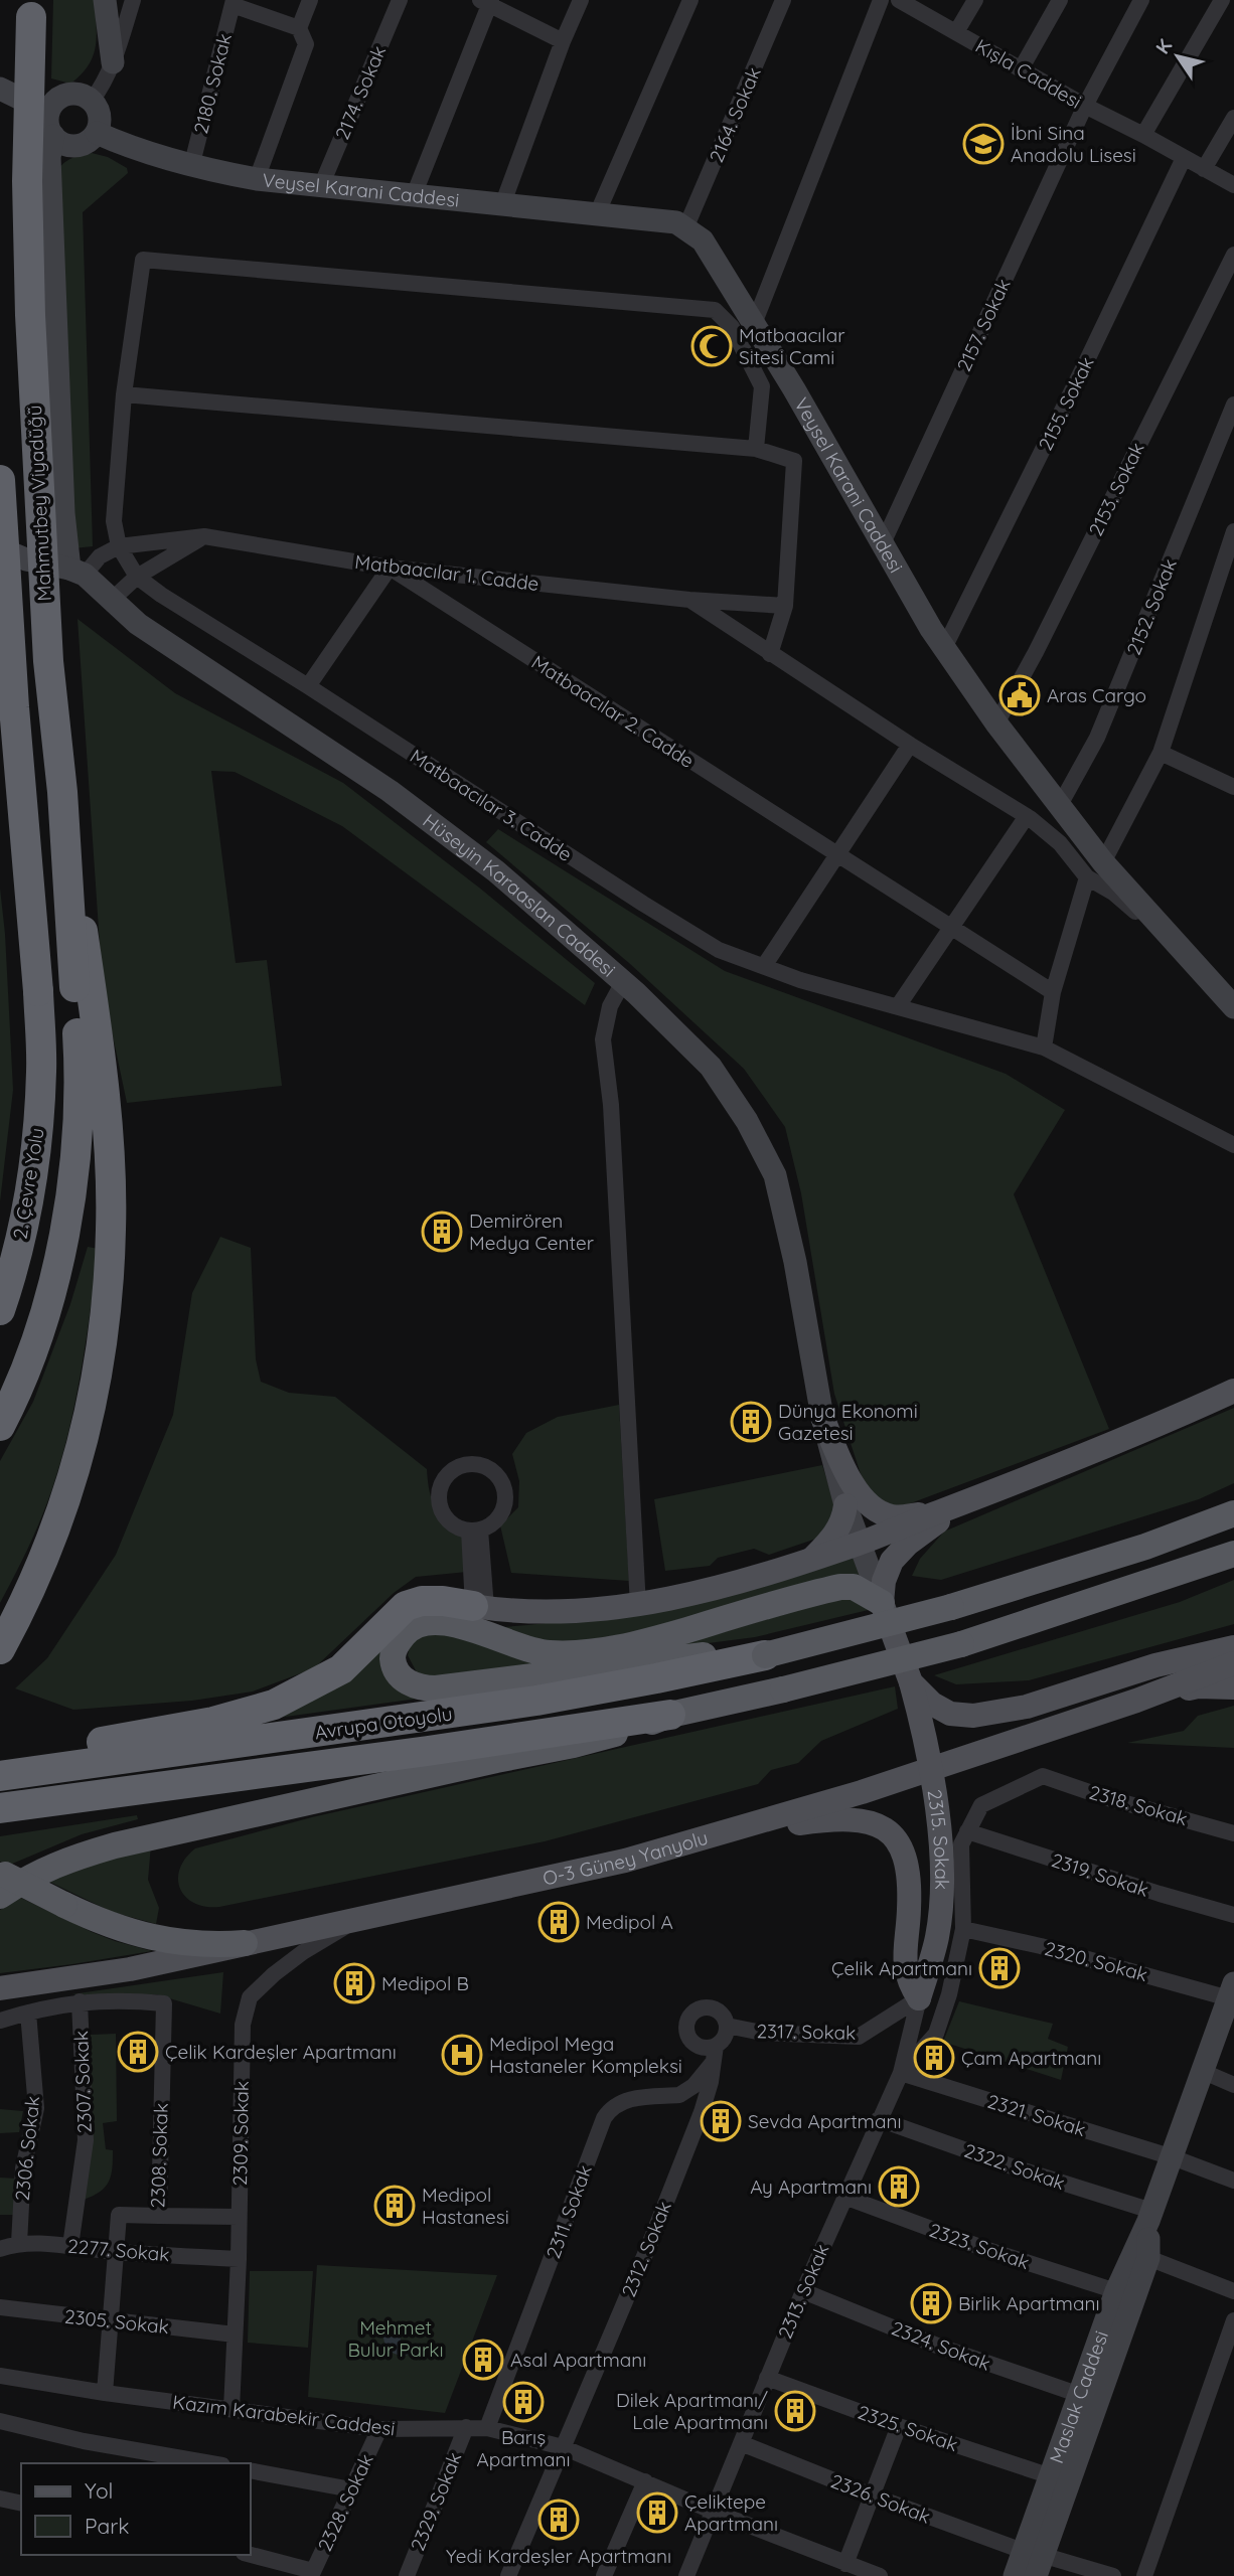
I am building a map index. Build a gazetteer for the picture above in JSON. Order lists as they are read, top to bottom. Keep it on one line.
{"streets":{"highway":["Mahmutbey Viyadüğü","2. Çevre Yolu","Avrupa Otoyolu"],"main road":["Veysel Karani Caddesi","Hüseyin Karaaslan Caddesi","2315. Sokak","O-3 Güney Yanyolu","Maslak Caddesi"],"street":["Kışla Caddesi","2180. Sokak","2174. Sokak","2164. Sokak","2157. Sokak","2155. Sokak","2153. Sokak","Matbaacılar 1. Cadde","2152. Sokak","Matbaacılar 2. Cadde","Matbaacılar 3. Cadde","2318. Sokak","2319. Sokak","2320. Sokak","2317. Sokak","2307. Sokak","2321. Sokak","2309. Sokak","2306. Sokak","2308. Sokak","2322. Sokak","2311. Sokak","2323. Sokak","2312. Sokak","2277. Sokak","2313. Sokak","2305. Sokak","2324. Sokak","Kazım Karabekir Caddesi","2325. Sokak","2326. Sokak","2329. Sokak","2328. Sokak"]},"crossings":[["Kışla Caddesi","2157. Sokak"],["Kışla Caddesi","2155. Sokak"],["2180. Sokak","Veysel Karani Caddesi"],["2174. Sokak","Veysel Karani Caddesi"],["2164. Sokak","Veysel Karani Caddesi"],["Veysel Karani Caddesi","2157. Sokak"],["Veysel Karani Caddesi","2155. Sokak"],["Veysel Karani Caddesi","2153. Sokak"],["Veysel Karani Caddesi","Matbaacılar 1. Cadde"],["Veysel Karani Caddesi","2152. Sokak"],["Mahmutbey Viyadüğü","2. Çevre Yolu"],["Matbaacılar 1. Cadde","Matbaacılar 2. Cadde"],["Matbaacılar 1. Cadde","Matbaacılar 3. Cadde"],["Matbaacılar 1. Cadde","Hüseyin Karaaslan Caddesi"],["Hüseyin Karaaslan Caddesi","2315. Sokak"],["2318. Sokak","2313. Sokak"],["2315. Sokak","2317. Sokak"],["2315. Sokak","2313. Sokak"],["O-3 Güney Yanyolu","2309. Sokak"],["2319. Sokak","2313. Sokak"],["2320. Sokak","2313. Sokak"],["2320. Sokak","Maslak Caddesi"],["2317. Sokak","2312. Sokak"],["2317. Sokak","2313. Sokak"],["2307. Sokak","2308. Sokak"],["2307. Sokak","2277. Sokak"],["2321. Sokak","2313. Sokak"],["2321. Sokak","Maslak Caddesi"],["2309. Sokak","2277. Sokak"],["2309. Sokak","2305. Sokak"],["2309. Sokak","Kazım Karabekir Caddesi"],["2306. Sokak","2277. Sokak"],["2308. Sokak","2277. Sokak"],["2308. Sokak","2305. Sokak"],["2308. Sokak","Kazım Karabekir Caddesi"],["2322. Sokak","2313. Sokak"],["2322. Sokak","Maslak Caddesi"],["2311. Sokak","Kazım Karabekir Caddesi"],["2323. Sokak","2313. Sokak"],["2323. Sokak","Maslak Caddesi"],["2312. Sokak","Kazım Karabekir Caddesi"],["2313. Sokak","2324. Sokak"],["2313. Sokak","Kazım Karabekir Caddesi"],["2313. Sokak","2325. Sokak"],["2313. Sokak","2326. Sokak"],["2324. Sokak","Maslak Caddesi"],["Maslak Caddesi","2325. Sokak"],["Maslak Caddesi","2326. Sokak"],["Kazım Karabekir Caddesi","2329. Sokak"],["Kazım Karabekir Caddesi","2328. Sokak"]],"parks":["Mehmet Bulur Parkı"],"places":{"school or university":["İbni Sina Anadolu Lisesi"],"mosque":["Matbaacılar Sitesi Cami"],"public building":["Aras Cargo"],"building":["Demirören Medya Center","Dünya Ekonomi Gazetesi","Medipol A","Çelik Apartmanı","Medipol B","Çelik Kardeşler Apartmanı","Çam Apartmanı","Sevda Apartmanı","Ay Apartmanı","Medipol Hastanesi","Birlik Apartmanı","Asal Apartmanı","Barış Apartmanı","Dilek Apartmanı/ Lale Apartmanı","Çeliktepe Apartmanı","Yedi Kardeşler Apartmanı"],"hospital":["Medipol Mega Hastaneler Kompleksi"]},"legend":["Yol","Park"],"north":"top left"}
